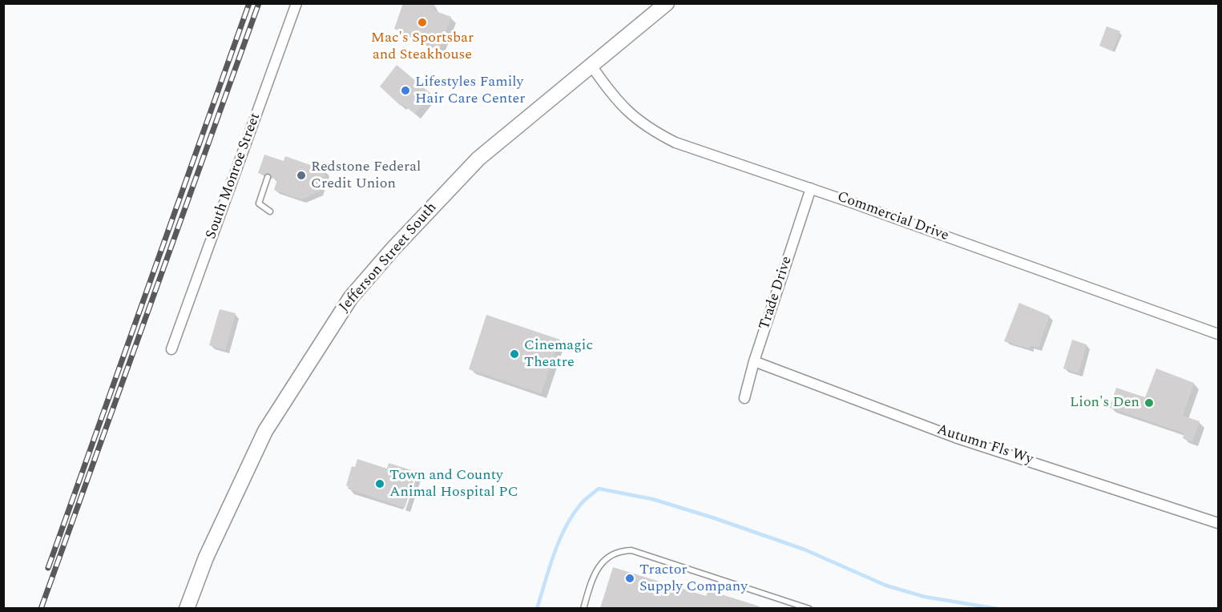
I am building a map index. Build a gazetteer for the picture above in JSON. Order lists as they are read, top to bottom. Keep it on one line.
{"streets":{"street":["South Monroe Street","Commercial Drive","Jefferson Street South","Trade Drive","Autumn Fls Wy"]},"crossings":[["Commercial Drive","Jefferson Street South"],["Commercial Drive","Trade Drive"],["Trade Drive","Autumn Fls Wy"]],"places":["Mac's Sportsbar and Steakhouse","Lifestyles Family Hair Care Center","Redstone Federal Credit Union","Cinemagic Theatre","Lion's Den","Town and County Animal Hospital PC","Tractor Supply Company"]}
